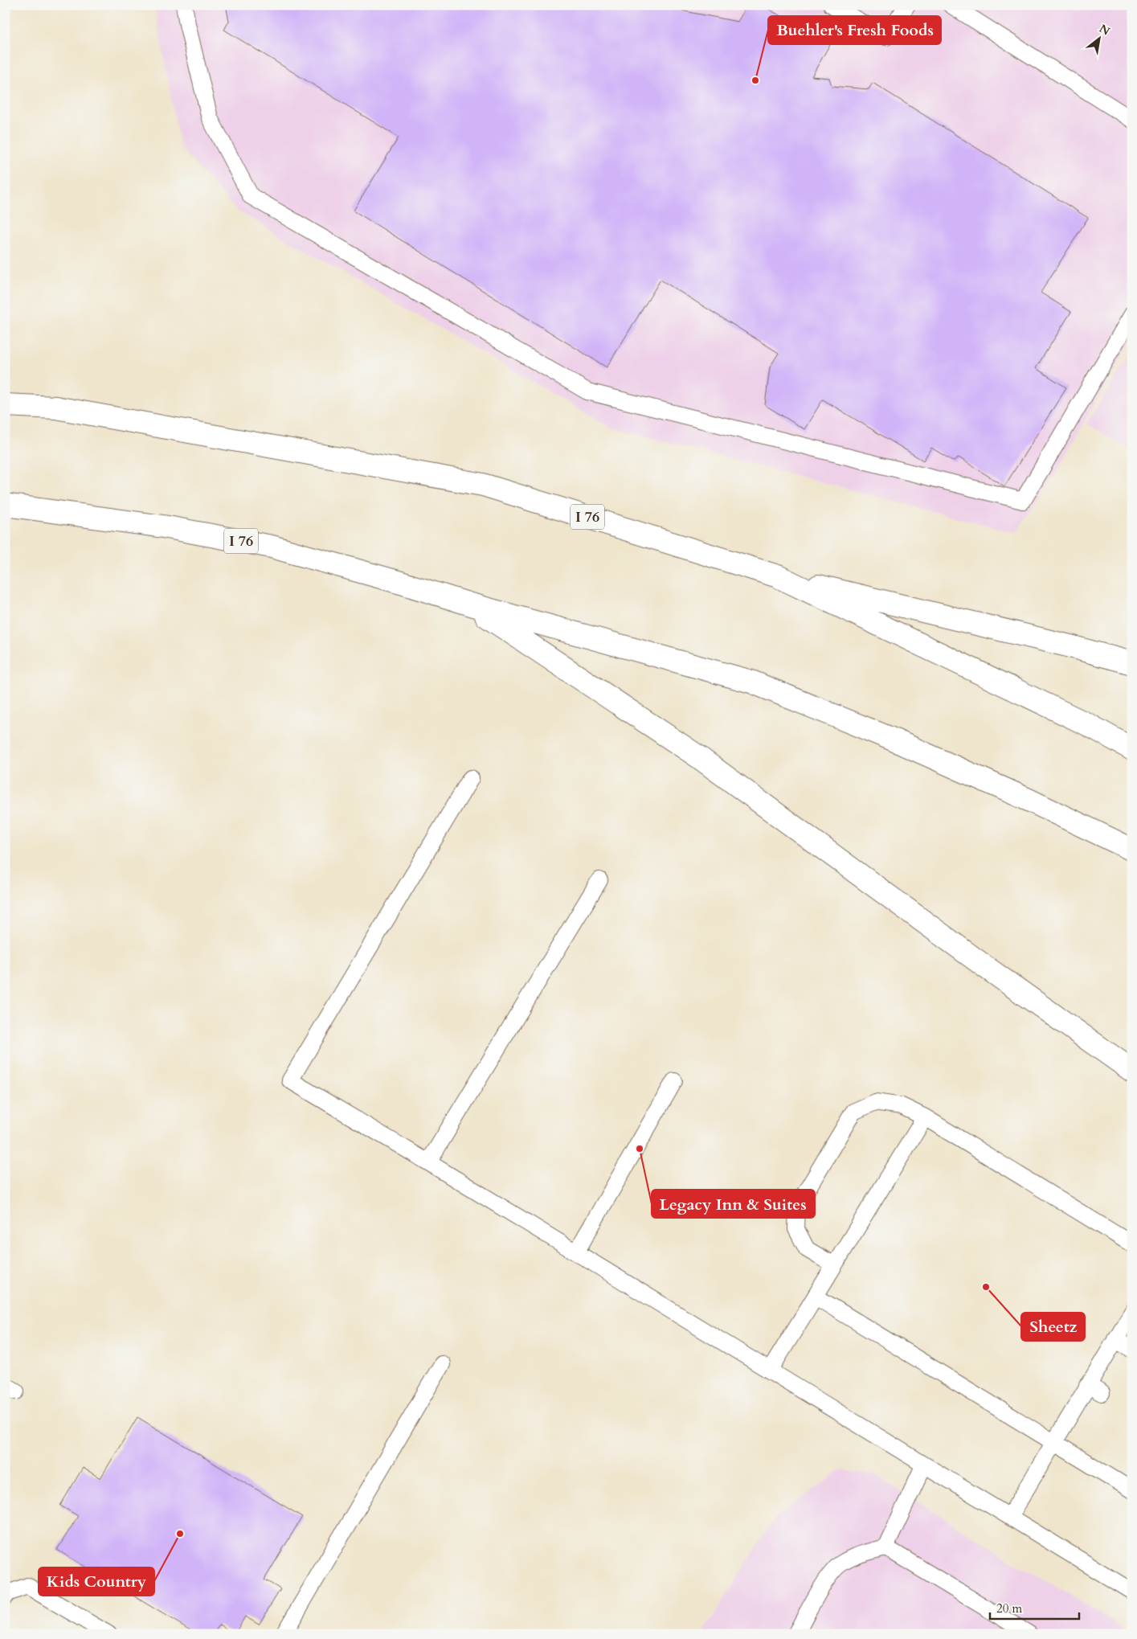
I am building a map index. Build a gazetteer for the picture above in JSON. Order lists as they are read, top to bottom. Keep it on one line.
{"streets":{"highway":["I 76"]},"places":["Buehler's Fresh Foods","Legacy Inn & Suites","Sheetz","Kids Country"],"scale_bar":"20 m","north":"top right"}
